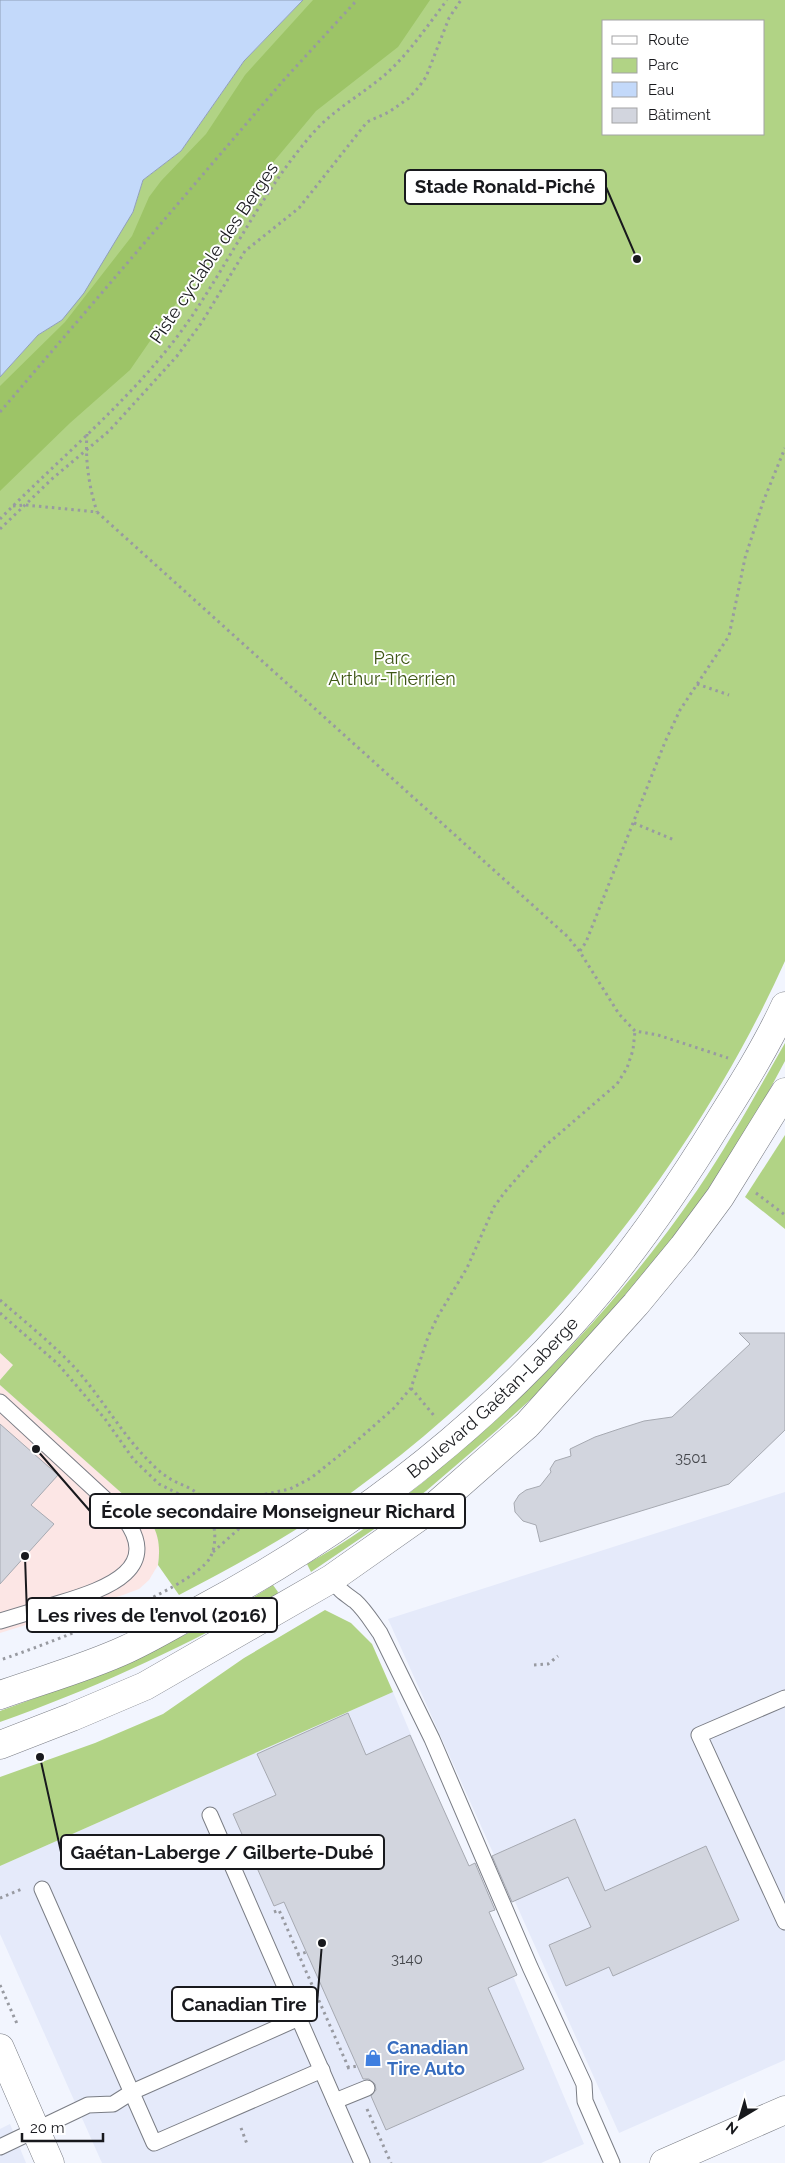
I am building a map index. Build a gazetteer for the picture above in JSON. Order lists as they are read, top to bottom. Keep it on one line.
{"streets":{"main road":["Boulevard Gaétan-Laberge"],"path":["Piste cyclable des Berges"]},"parks":["Parc Arthur-Therrien"],"places":{"other":["Stade Ronald-Piché","École secondaire Monseigneur Richard","Les rives de l’envol (2016)","Gaétan-Laberge / Gilberte-Dubé","Canadian Tire"],"shop":["Canadian Tire Auto"]},"house_numbers":["3501","3140"],"legend":["Route","Parc","Eau","Bâtiment"],"scale_bar":"20 m","north":"bottom left"}
